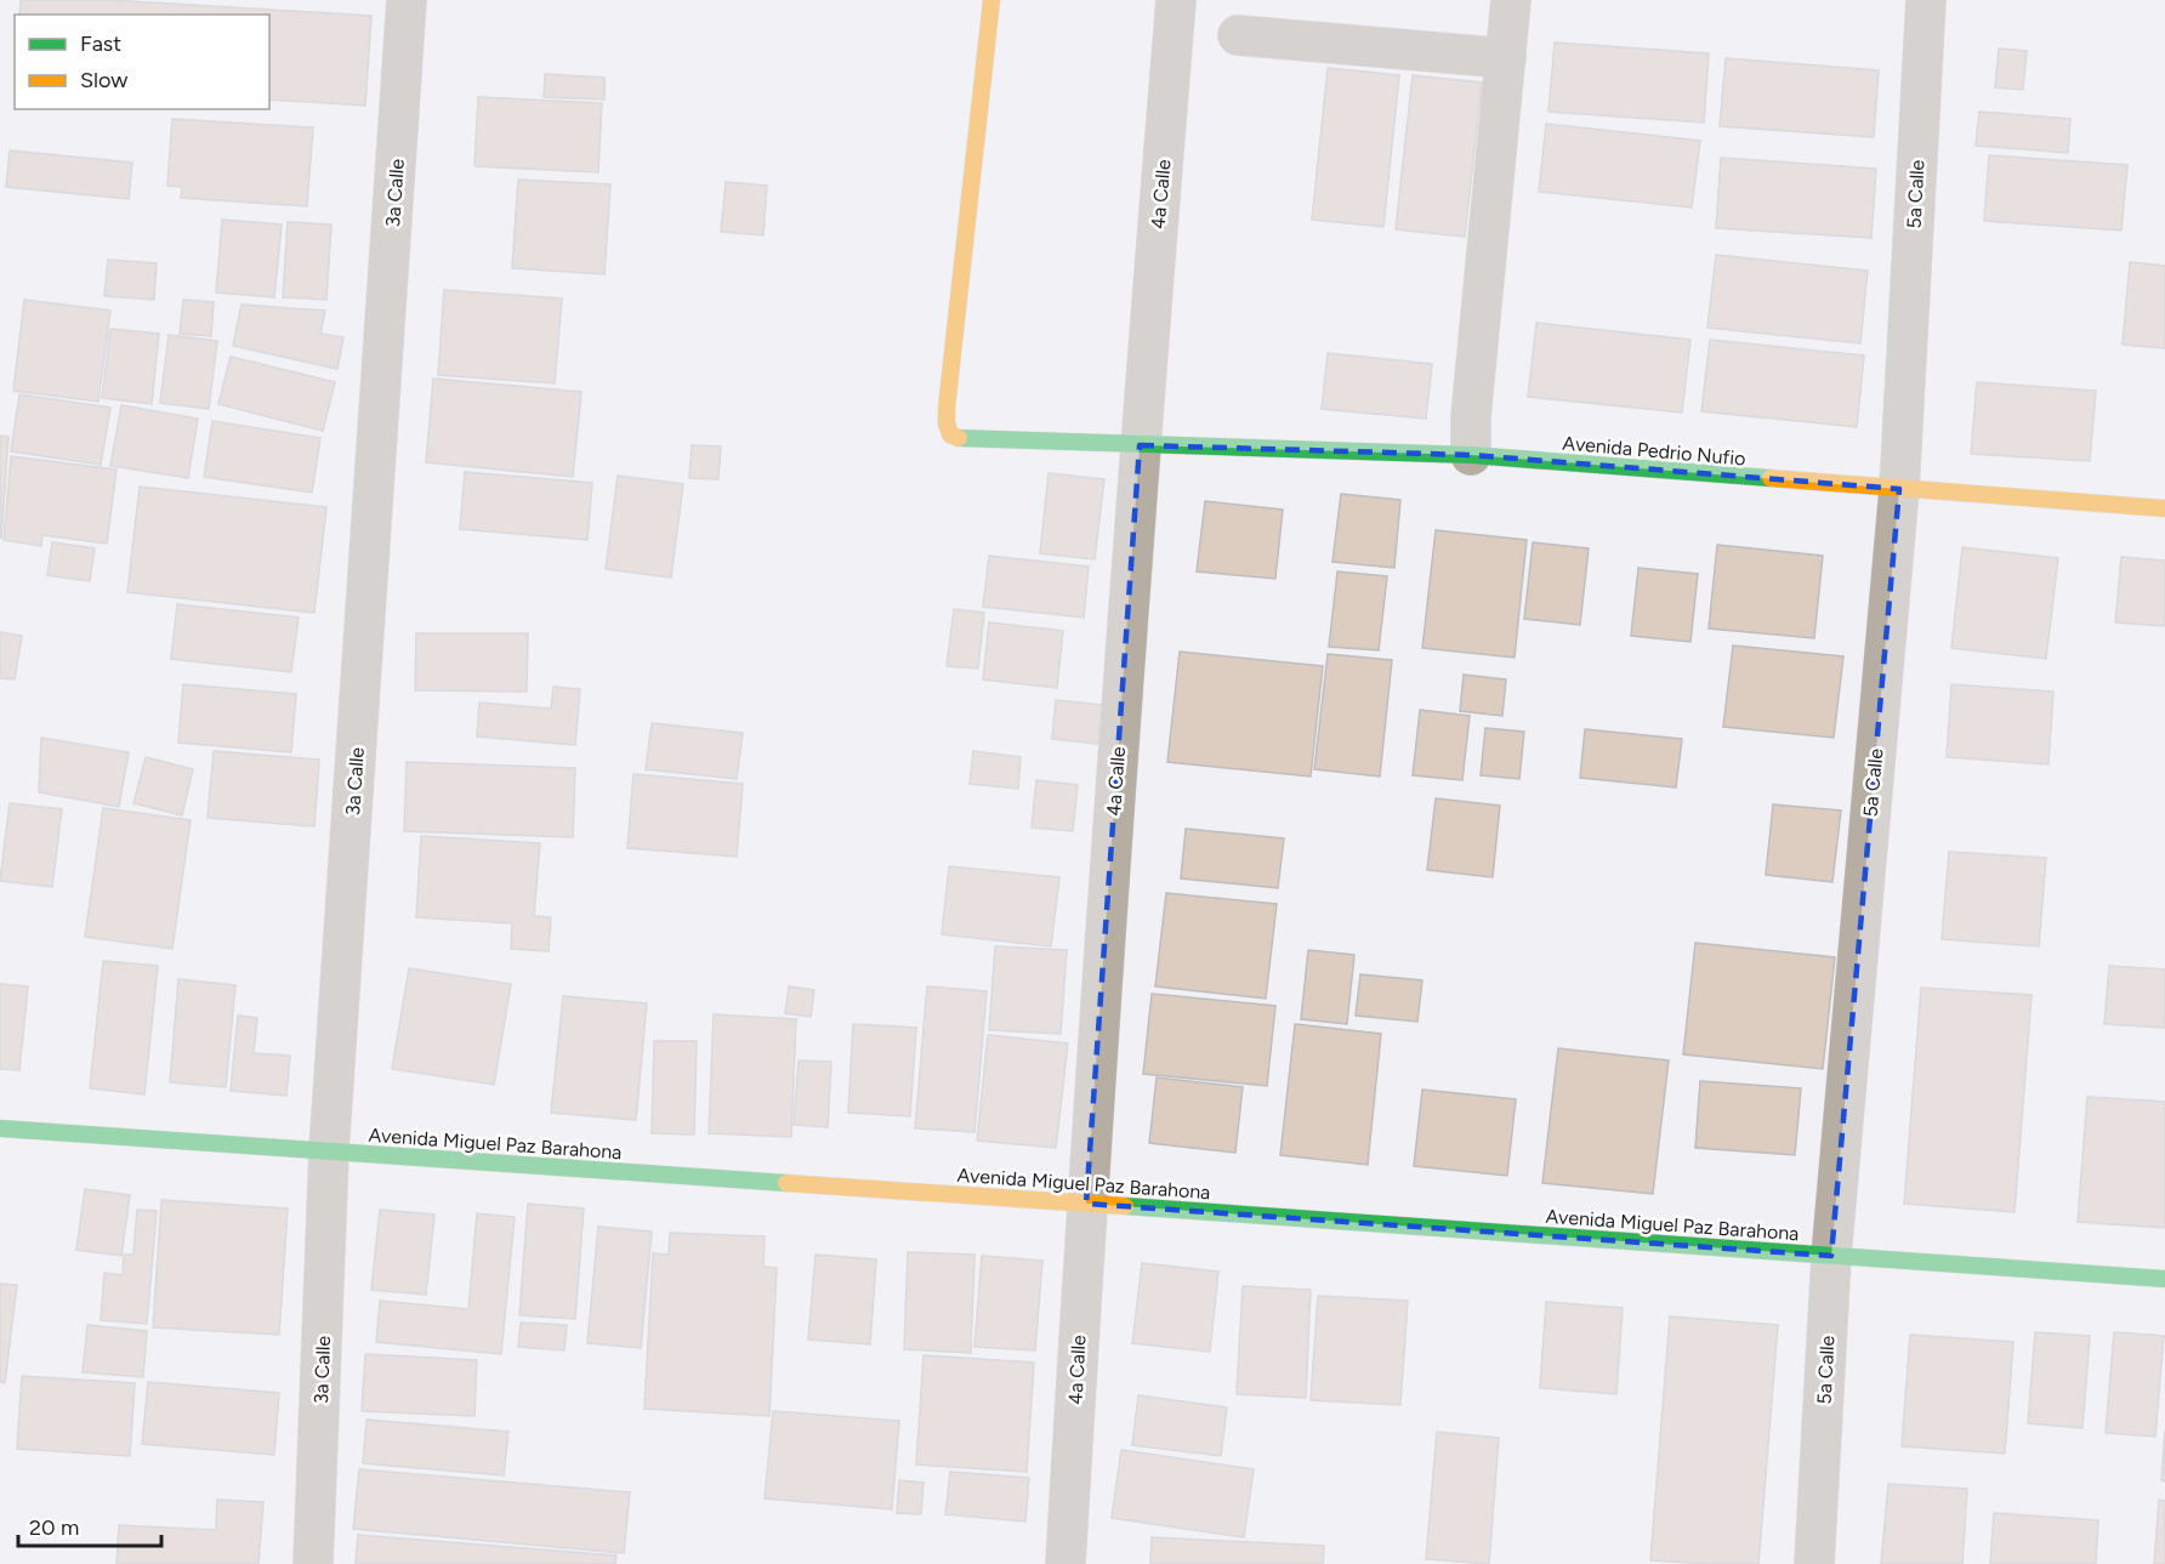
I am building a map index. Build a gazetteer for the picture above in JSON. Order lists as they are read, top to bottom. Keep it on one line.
{"streets":{"street":["3a Calle","4a Calle","5a Calle","Avenida Pedrio Nufio","Avenida Miguel Paz Barahona"]},"crossings":[["3a Calle","Avenida Miguel Paz Barahona"],["4a Calle","Avenida Pedrio Nufio"],["4a Calle","Avenida Miguel Paz Barahona"],["5a Calle","Avenida Pedrio Nufio"],["5a Calle","Avenida Miguel Paz Barahona"]],"legend":["Fast","Slow"],"scale_bar":"20 m"}
